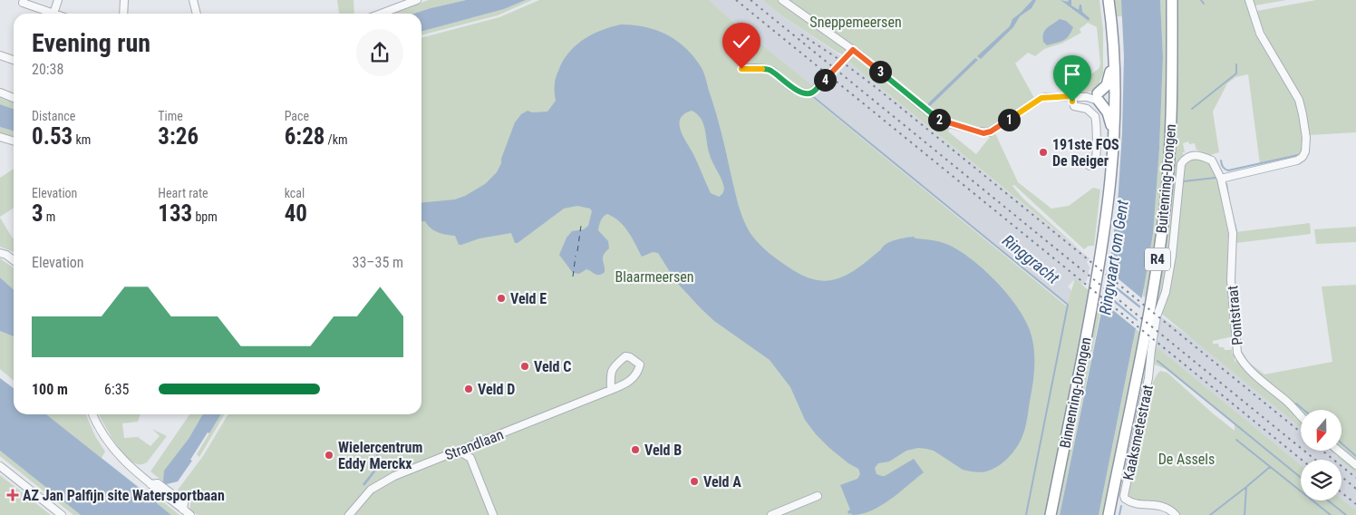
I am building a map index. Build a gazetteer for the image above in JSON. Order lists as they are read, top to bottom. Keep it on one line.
{"streets":{"highway":["Buitenring-Drongen","R4","Binnenring-Drongen"],"street":["Pontstraat","Kaaksmetestraat","Strandlaan"]},"crossings":[["Pontstraat","Kaaksmetestraat"]],"water":["Ringvaart om Gent","Ringgracht"],"parks":["Sneppemeersen","Blaarmeersen","De Assels"],"places":{"other":["191ste FOS De Reiger","Veld E","Veld C","Veld D","Veld B","Wielercentrum Eddy Merckx","Veld A"],"health":["AZ Jan Palfijn site Watersportbaan"]},"north":"bottom","page":{"heading":["Evening run","20:38"],"pins":["3","4","1","2"],"stats":[["Distance","0.53 km"],["Time","3:26"],["Pace","6:28 /km"],["Elevation","3 m"],["Heart rate","133 bpm"],["kcal","40"]],"chart":["Elevation","33–35 m"],"list":[{"name":"100 m","note":"6:35"}]}}
